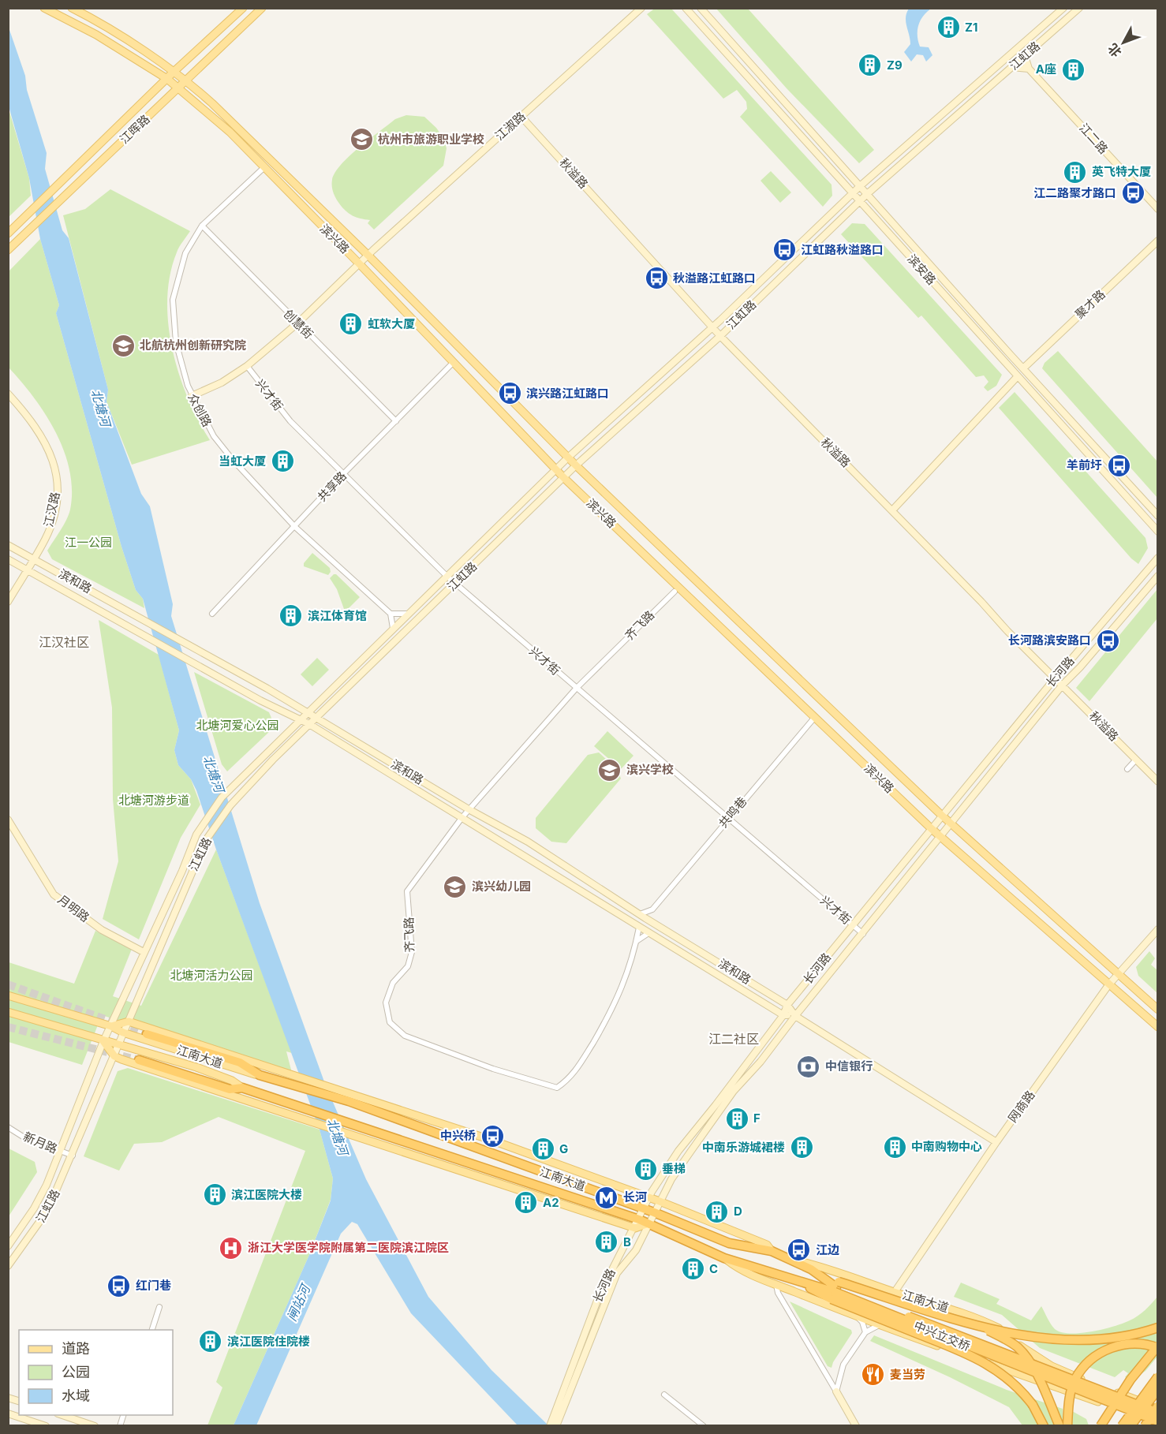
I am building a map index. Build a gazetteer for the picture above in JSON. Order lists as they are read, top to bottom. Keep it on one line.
{"streets":{"highway":["江南大道","中兴立交桥"],"main road":["江虹路","江淑路","江晖路","江二路","秋溢路","滨兴路","滨安路","聚才路","江汉路","滨和路","长河路","月明路","网商路"],"street":["创慧街","兴才街","众创路","共享路","齐飞路","共鸣巷","新月路"]},"crossings":[["江虹路","江二路"],["江虹路","秋溢路"],["江虹路","滨兴路"],["江虹路","滨安路"],["江虹路","兴才街"],["江虹路","滨和路"],["江虹路","月明路"],["江虹路","江南大道"],["江虹路","新月路"],["江淑路","秋溢路"],["江淑路","滨兴路"],["江淑路","创慧街"],["江淑路","兴才街"],["江淑路","众创路"],["江晖路","滨兴路"],["秋溢路","长河路"],["滨兴路","众创路"],["滨兴路","共享路"],["滨兴路","长河路"],["滨兴路","共鸣巷"],["滨兴路","网商路"],["滨安路","聚才路"],["创慧街","众创路"],["创慧街","共享路"],["兴才街","共享路"],["兴才街","齐飞路"],["兴才街","长河路"],["兴才街","共鸣巷"],["众创路","共享路"],["江汉路","滨和路"],["滨和路","齐飞路"],["滨和路","长河路"],["滨和路","共鸣巷"],["滨和路","网商路"],["长河路","江南大道"],["江南大道","网商路"],["江南大道","中兴立交桥"]],"districts":["江汉社区","江二社区"],"water":["北塘河","闸站河"],"parks":["江一公园","北塘河爱心公园","北塘河游步道","北塘河活力公园"],"places":{"building":["Z1","Z9","A座","英飞特大厦","虹软大厦","当虹大厦","滨江体育馆","F","中南购物中心","中南乐游城裙楼","G","垂梯","滨江医院大楼","A2","D","B","C","滨江医院住院楼"],"school or university":["杭州市旅游职业学校","北航杭州创新研究院","滨兴学校","滨兴幼儿园"],"bus stop":["江二路聚才路口","江虹路秋溢路口","秋溢路江虹路口","滨兴路江虹路口","羊前圩","长河路滨安路口","中兴桥","江边","红门巷"],"bank":["中信银行"],"metro station":["长河"],"hospital":["浙江大学医学院附属第二医院滨江院区"],"restaurant":["麦当劳"]},"legend":["道路","公园","水域"],"north":"bottom left"}
